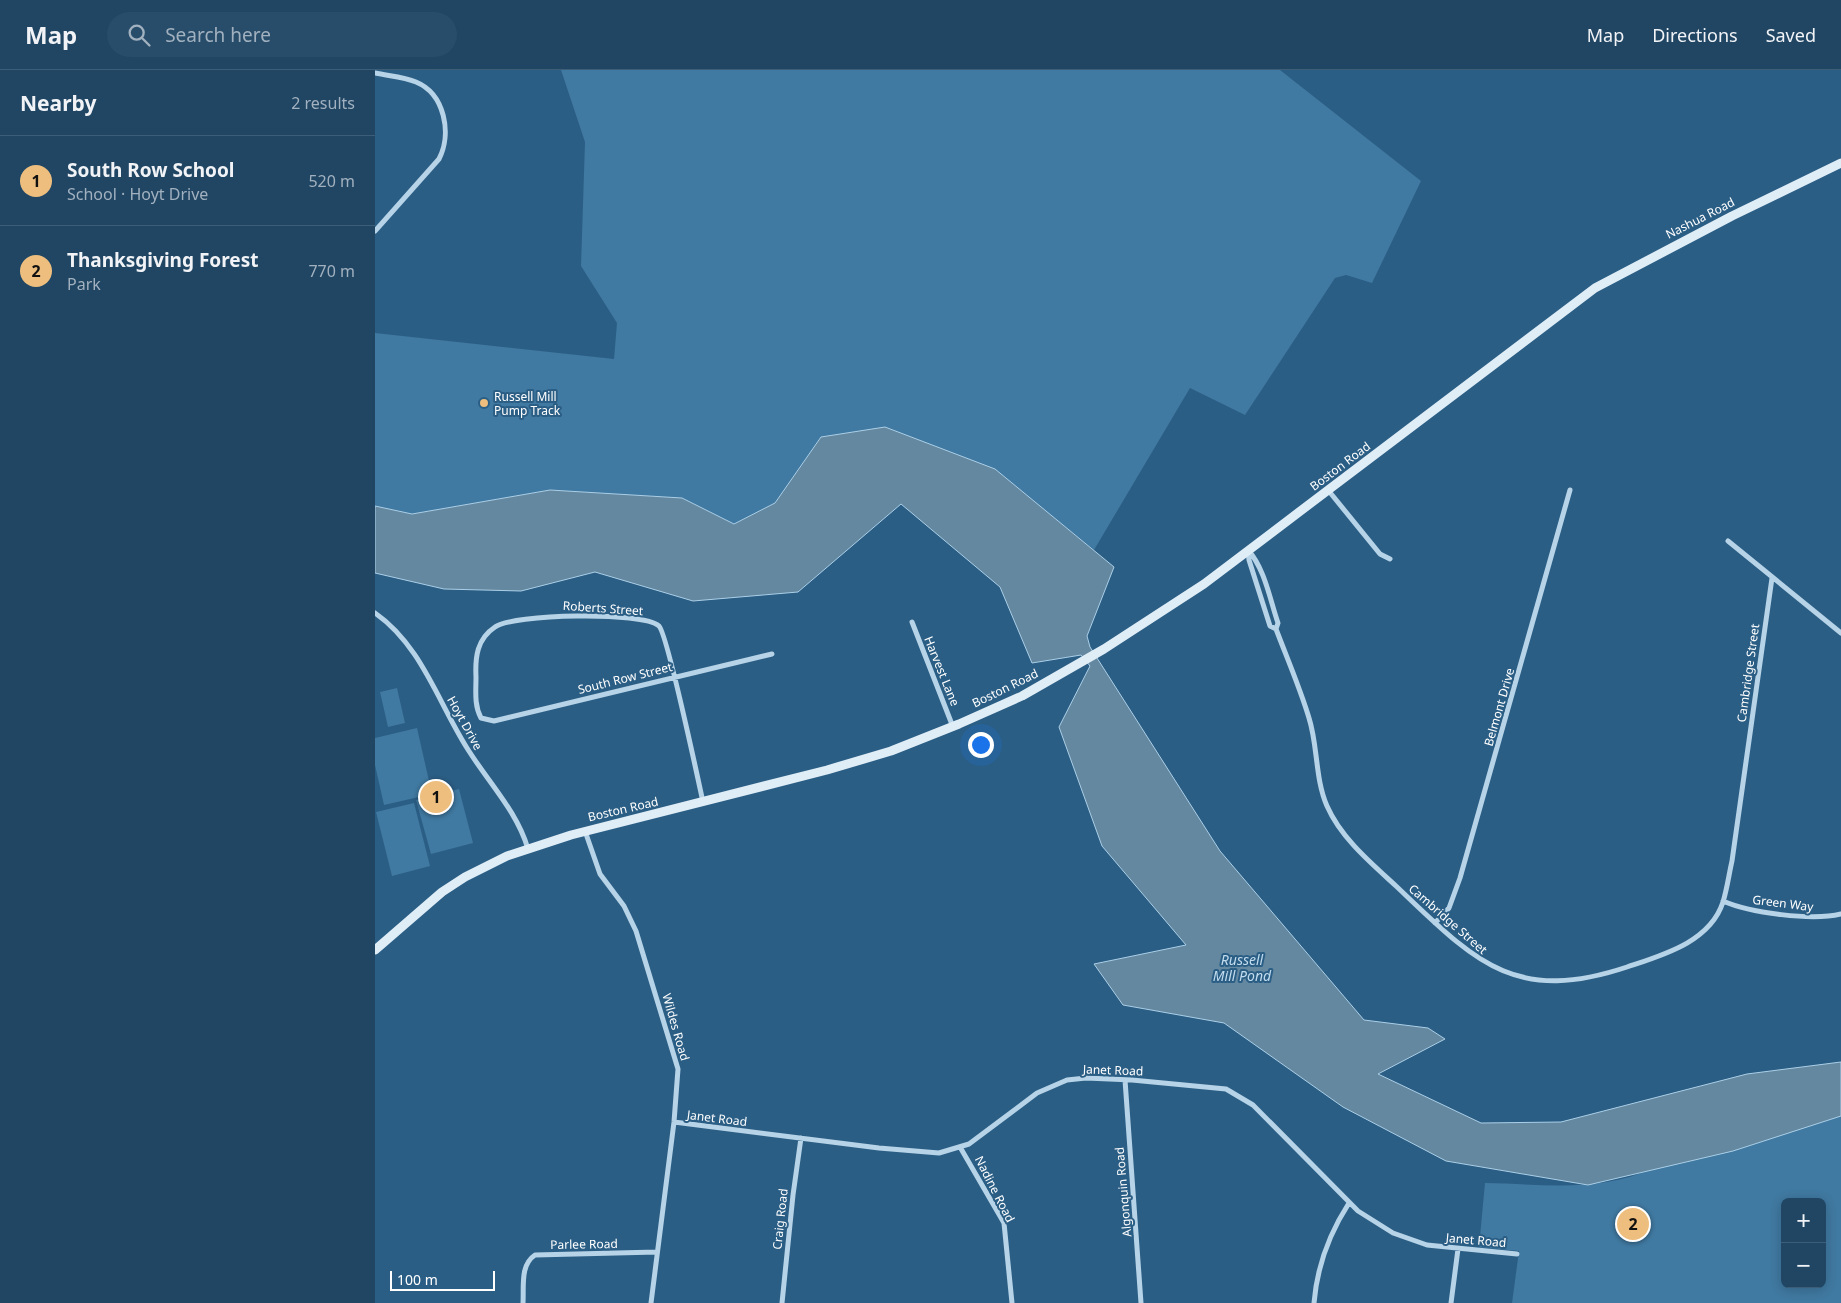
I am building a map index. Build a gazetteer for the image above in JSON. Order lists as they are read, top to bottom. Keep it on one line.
{"streets":{"main road":["Nashua Road","Boston Road"],"street":["Roberts Street","Harvest Lane","Cambridge Street","South Row Street","Belmont Drive","Hoyt Drive","Green Way","Wildes Road","Janet Road","Nadine Road","Algonquin Road","Craig Road","Parlee Road"]},"crossings":[["Nashua Road","Boston Road"],["Boston Road","Roberts Street"],["Boston Road","Harvest Lane"],["Boston Road","Cambridge Street"],["Boston Road","Hoyt Drive"],["Boston Road","Wildes Road"],["Roberts Street","South Row Street"],["Cambridge Street","Belmont Drive"],["Cambridge Street","Green Way"],["Wildes Road","Janet Road"],["Wildes Road","Parlee Road"],["Janet Road","Nadine Road"],["Janet Road","Algonquin Road"],["Janet Road","Craig Road"]],"water":["Russell Mill Pond"],"places":["Russell Mill Pump Track"],"scale_bar":"100 m","page":{"header":"Map","search":"Search here","nav":["Map","Directions","Saved"],"heading":["Nearby","2 results"],"list":[{"mark":"1","name":"South Row School","note":"School · Hoyt Drive","value":"520 m"},{"mark":"2","name":"Thanksgiving Forest","note":"Park","value":"770 m"}],"pins":["1","2"],"map_buttons":["+","−"],"scale":"100 m"}}
